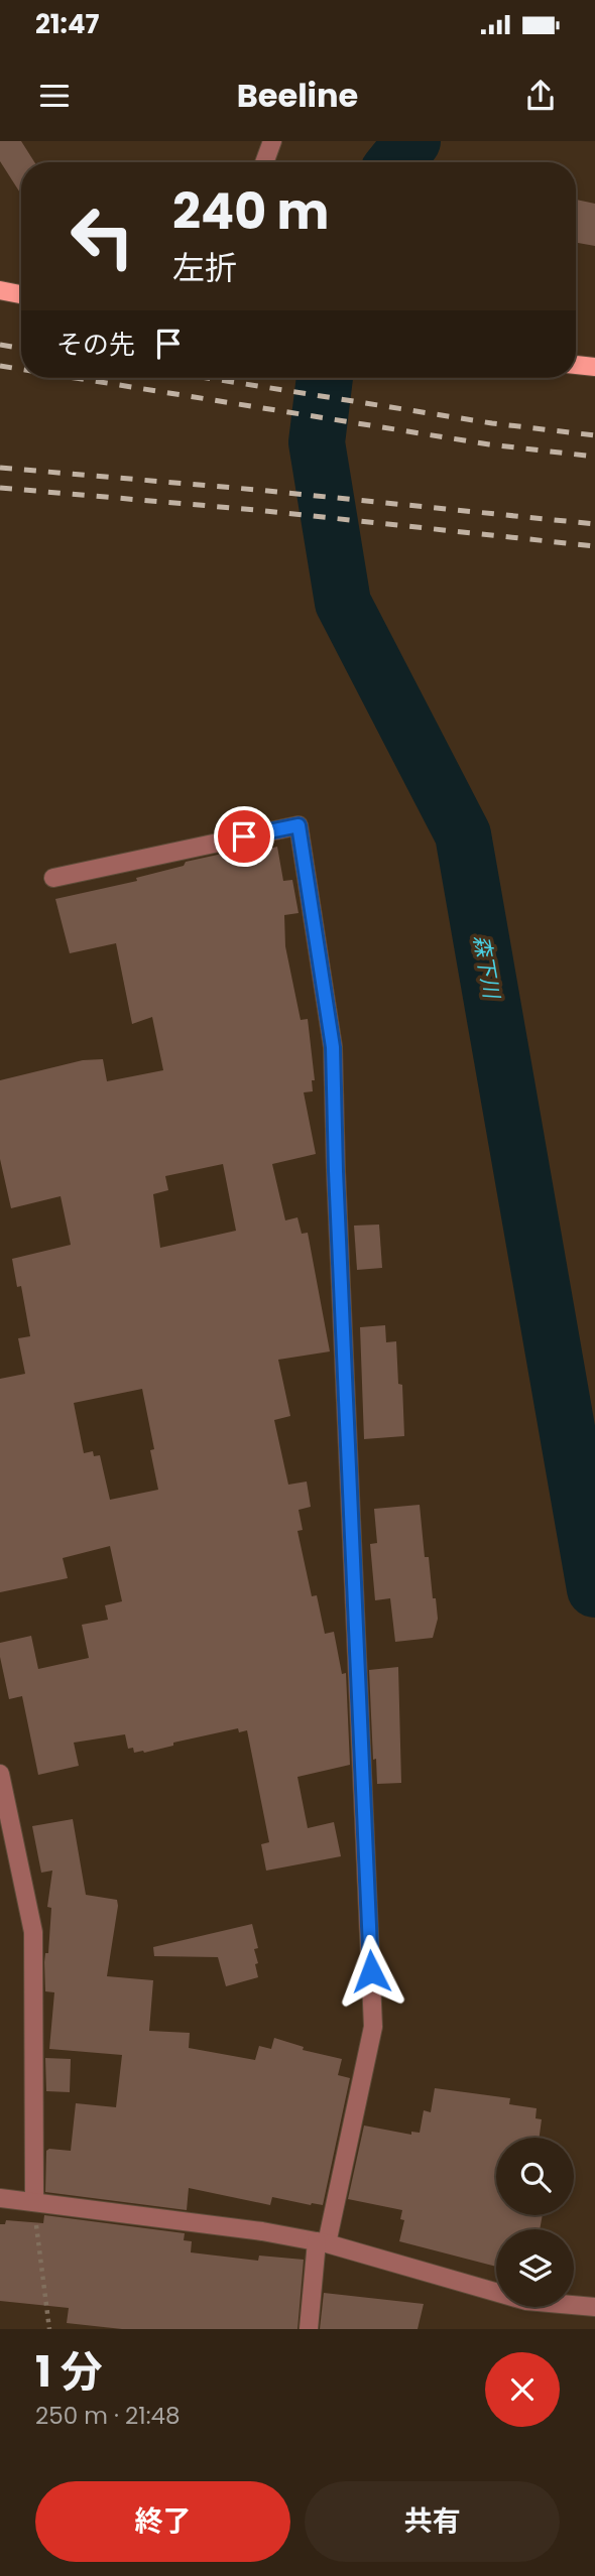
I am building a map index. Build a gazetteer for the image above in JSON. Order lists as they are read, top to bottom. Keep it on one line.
{"water":["森下川"],"page":{"status":"21:47","header":"Beeline","turn":["240 m","左折"],"then":"その先","heading":["1 分","250 m · 21:48"],"buttons":["終了","共有"]}}
